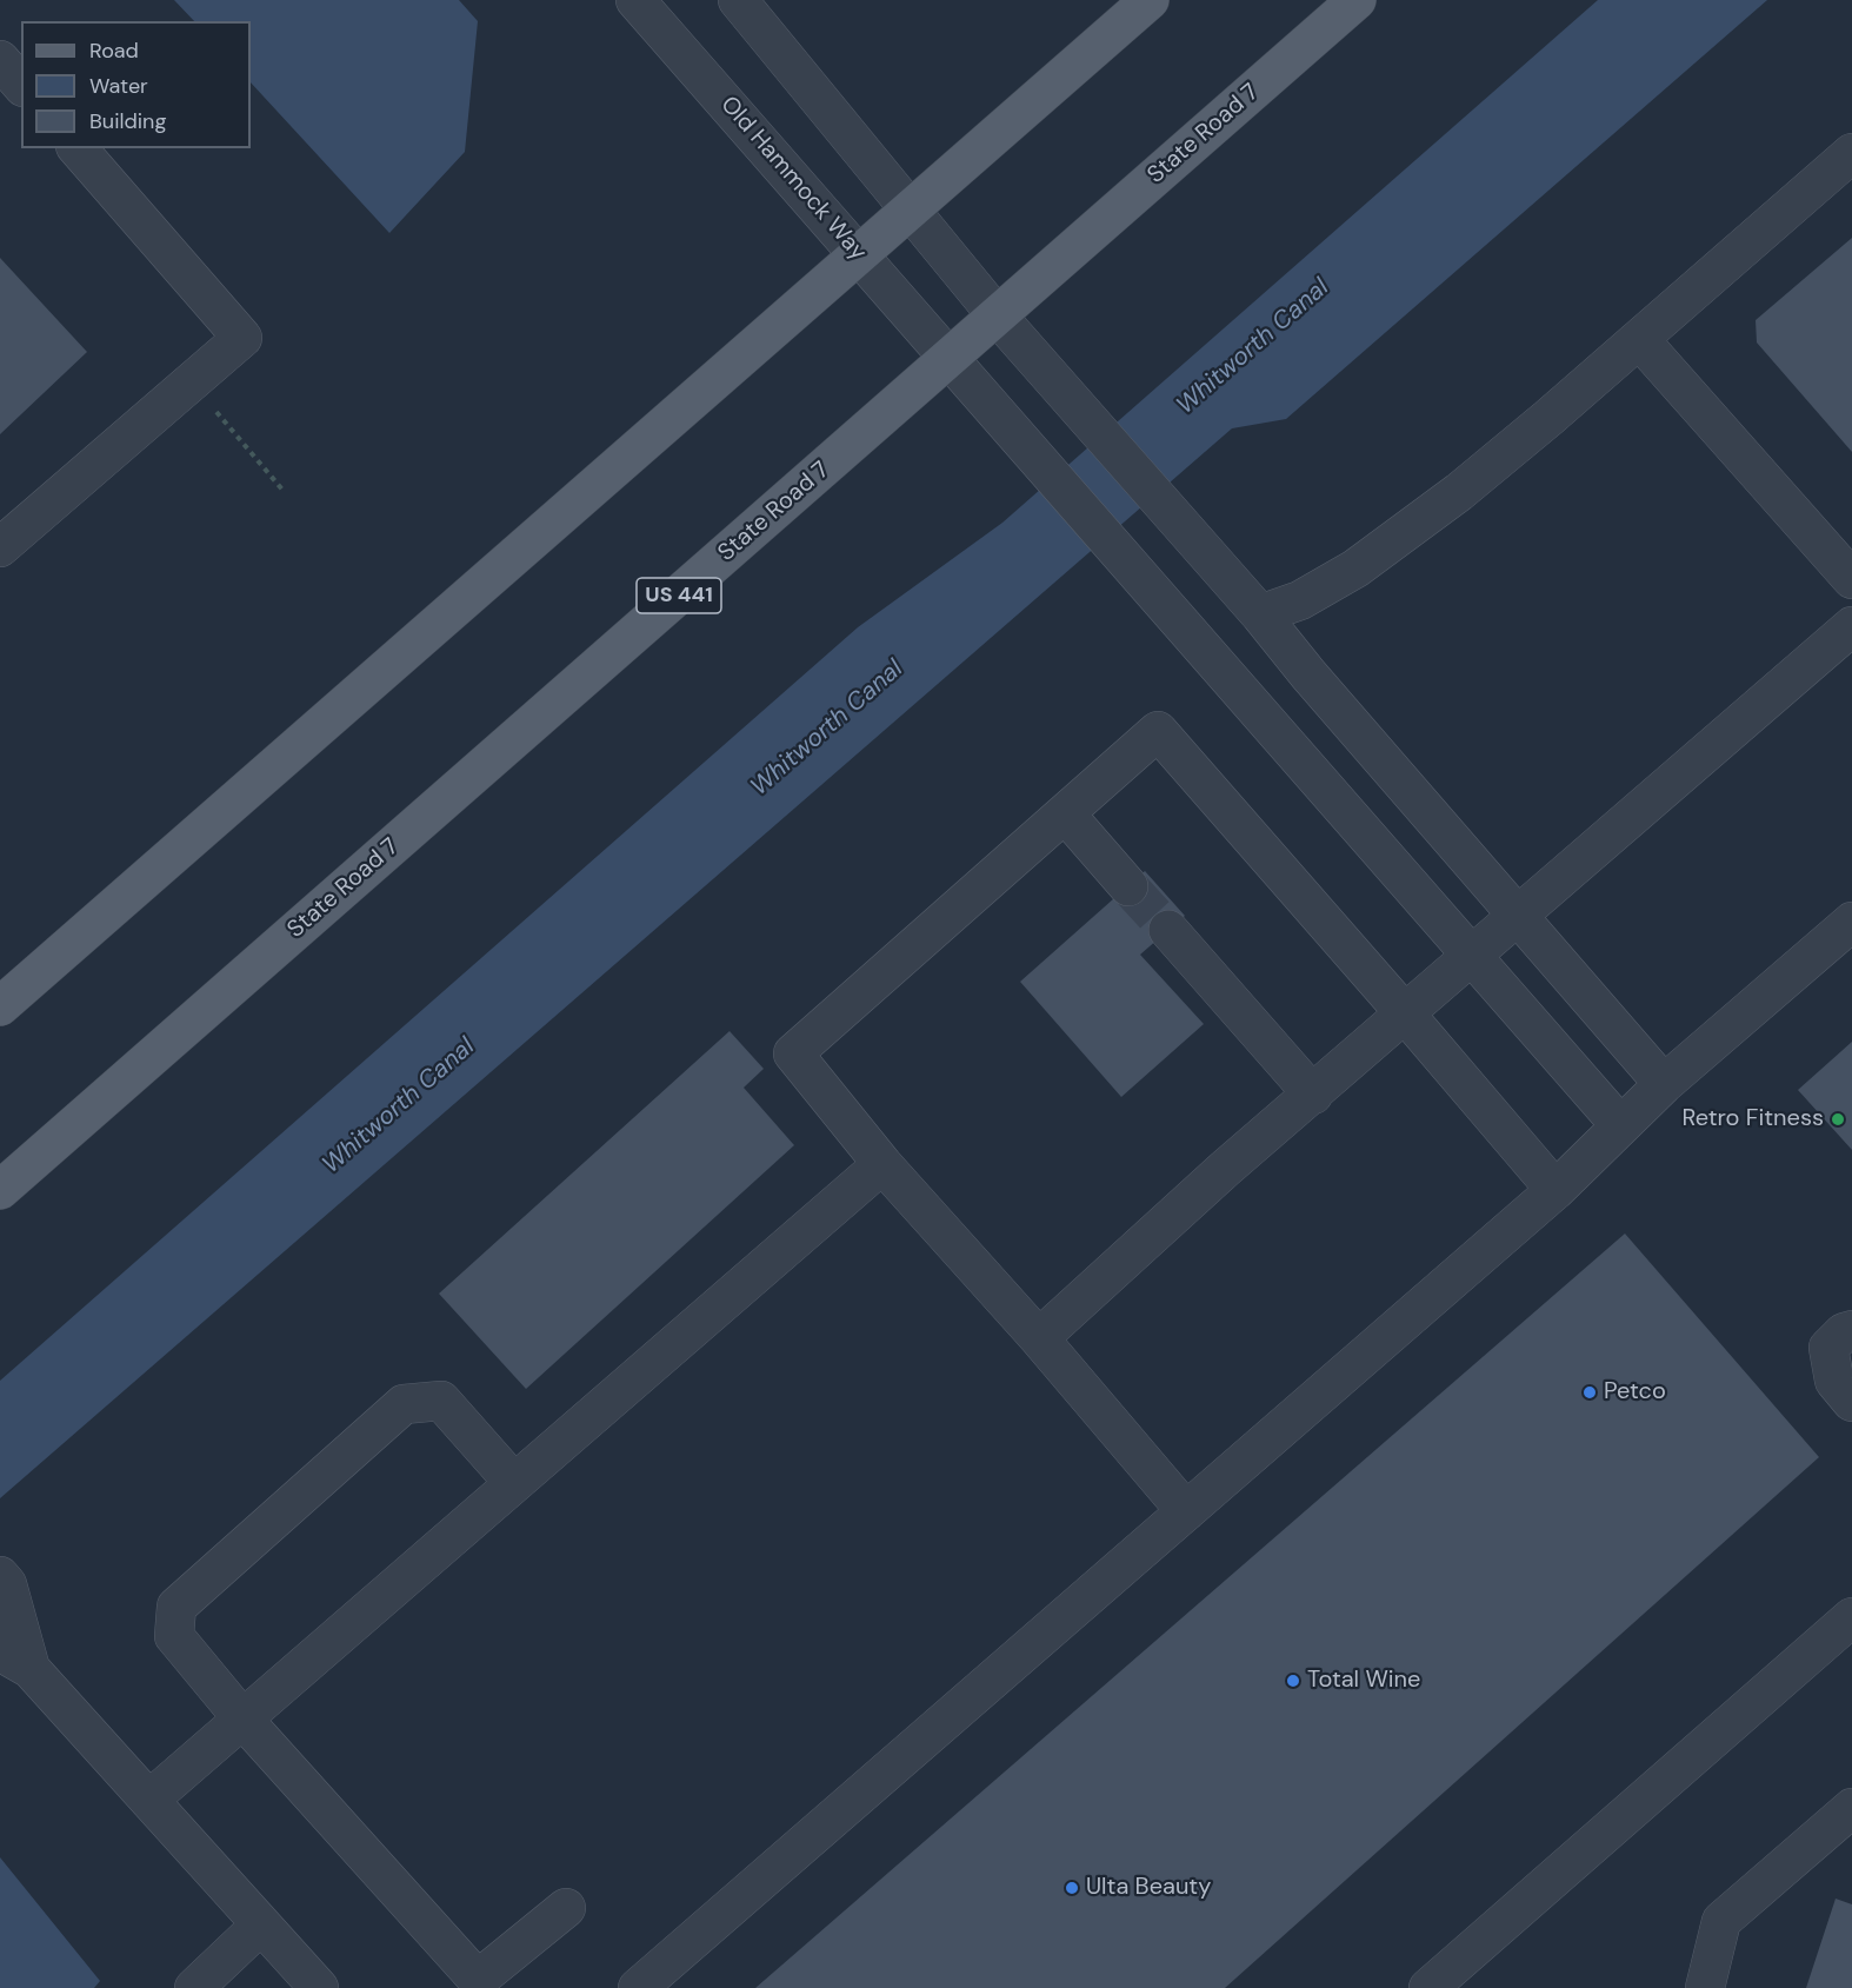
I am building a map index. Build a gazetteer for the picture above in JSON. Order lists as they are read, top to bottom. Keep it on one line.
{"streets":{"main road":["State Road 7","US 441"],"street":["Old Hammock Way"]},"crossings":[["State Road 7","Old Hammock Way"]],"water":["Whitworth Canal"],"places":["Retro Fitness","Petco","Total Wine","Ulta Beauty"],"legend":["Road","Water","Building"]}
